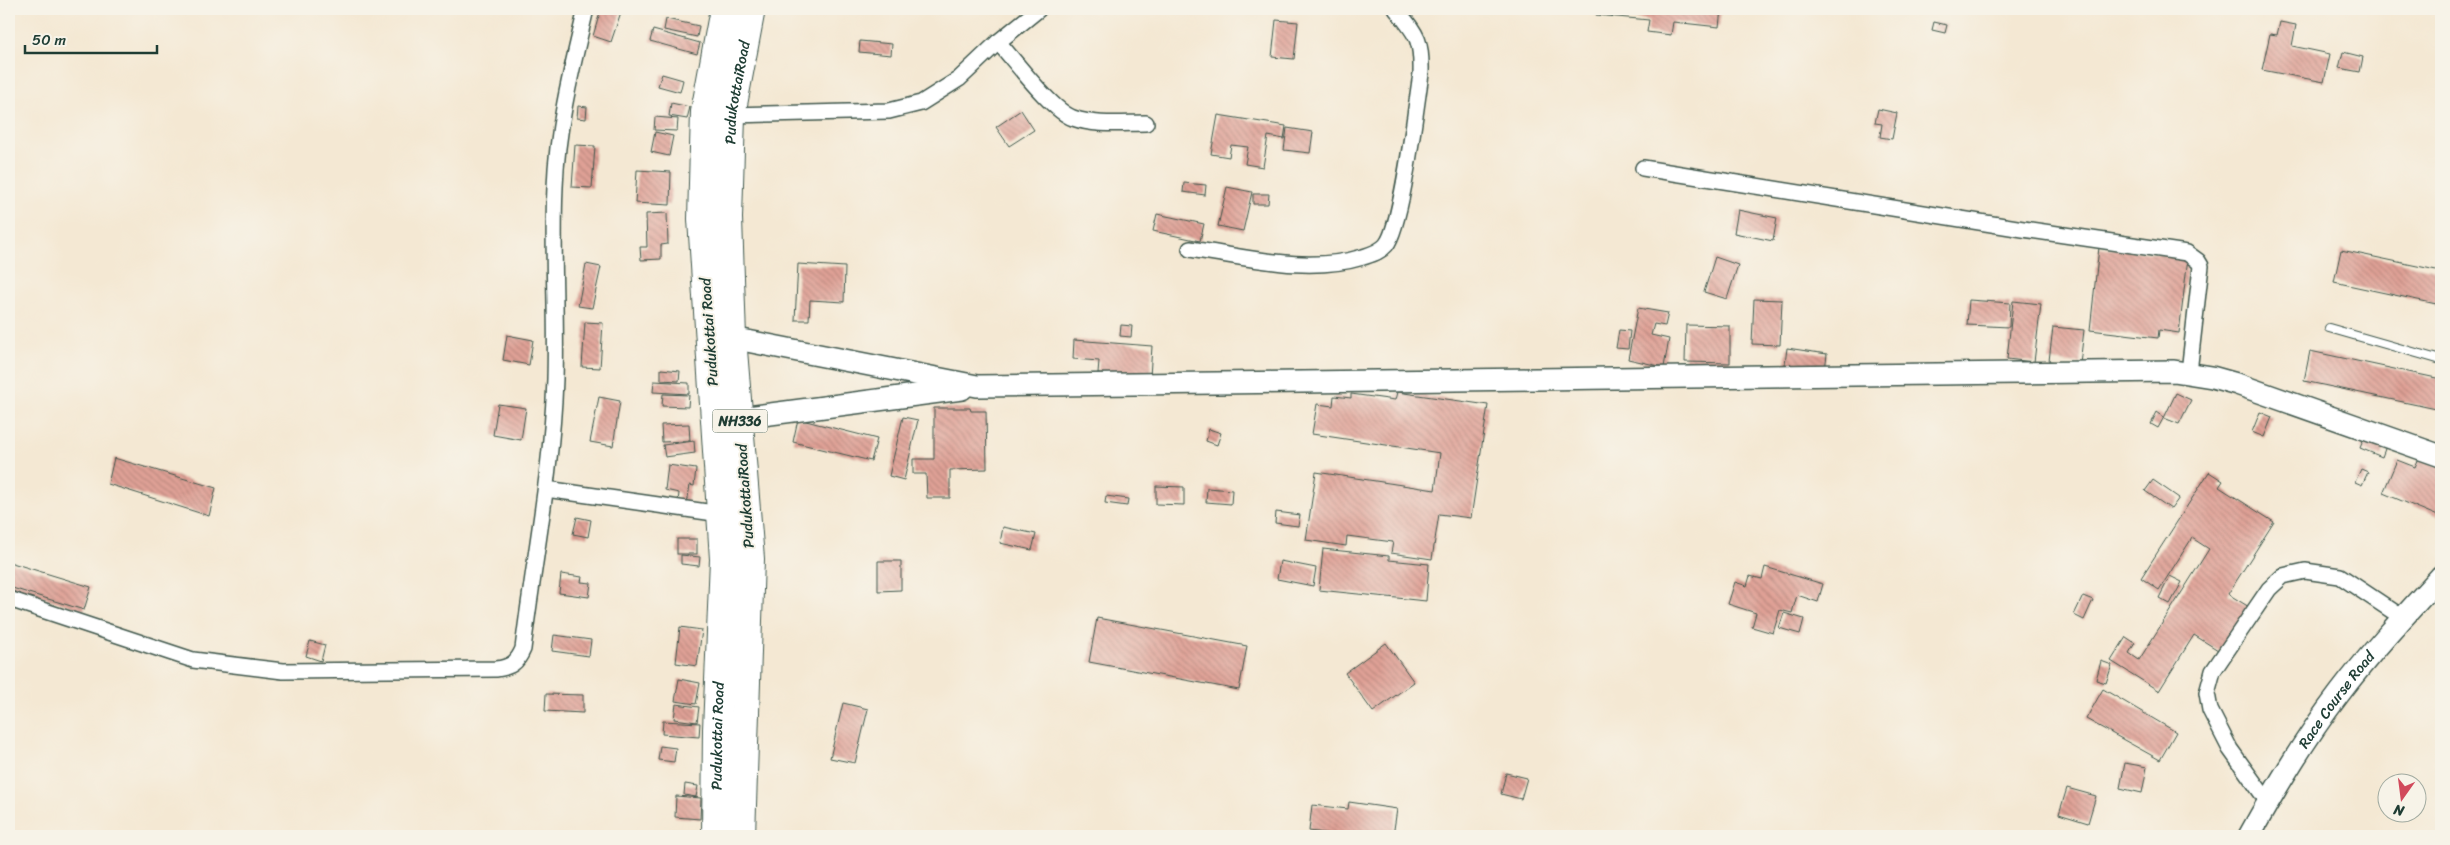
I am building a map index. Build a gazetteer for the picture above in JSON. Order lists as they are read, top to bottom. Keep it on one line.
{"streets":{"highway":["PudukottaiRoad","Pudukottai Road","NH336"],"street":["Race Course Road"]},"scale_bar":"50 m","north":"bottom"}
